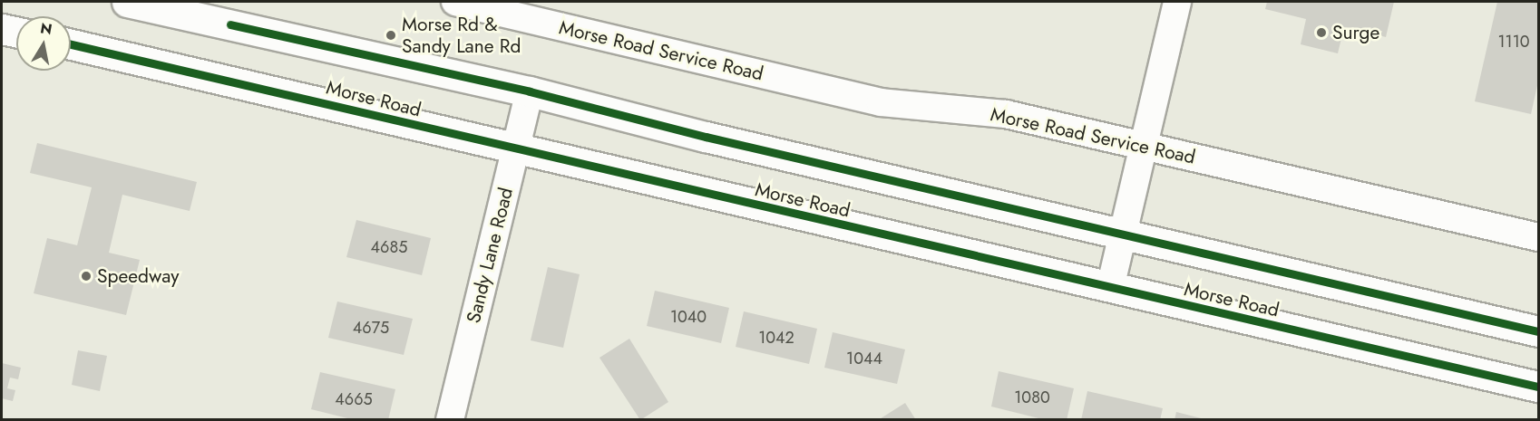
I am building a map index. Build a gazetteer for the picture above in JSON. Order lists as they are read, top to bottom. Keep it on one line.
{"streets":{"main road":["Morse Road"],"street":["Morse Road Service Road","Sandy Lane Road"]},"crossings":[["Morse Road","Sandy Lane Road"]],"places":["Surge","Morse Rd & Sandy Lane Rd","Speedway"],"house_numbers":["1110","4685","1040","4675","1042","1044","1080","4665"],"north":"top"}
